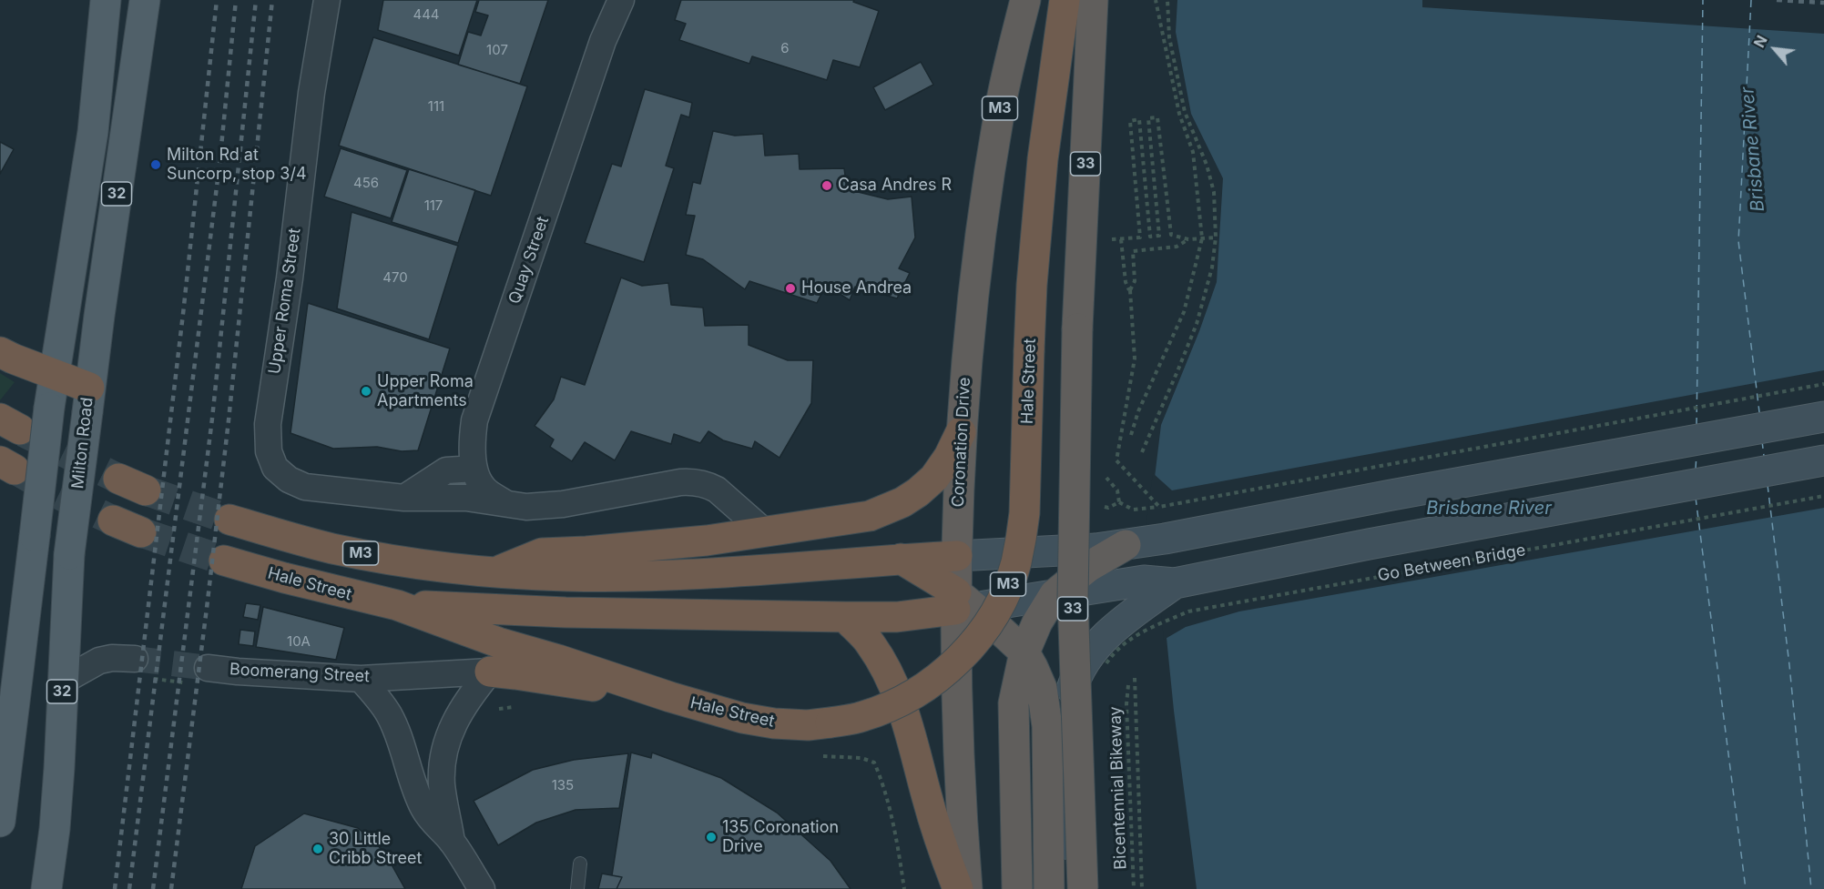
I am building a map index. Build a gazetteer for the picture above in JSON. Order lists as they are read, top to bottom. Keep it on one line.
{"streets":{"highway":["M3","33","Hale Street","Coronation Drive"],"main road":["32","Milton Road","Go Between Bridge"],"street":["Quay Street","Upper Roma Street","Boomerang Street"],"path":["Bicentennial Bikeway"]},"crossings":[["M3","Upper Roma Street"],["M3","Coronation Drive"],["Quay Street","Upper Roma Street"],["Coronation Drive","Go Between Bridge"]],"water":["Brisbane River"],"places":["Milton Rd at Suncorp, stop 3/4","Casa Andres R","House Andrea","Upper Roma Apartments","135 Coronation Drive","30 Little Cribb Street"],"house_numbers":["444","6","107","111","456","117","470","10A","135"],"north":"top left"}
